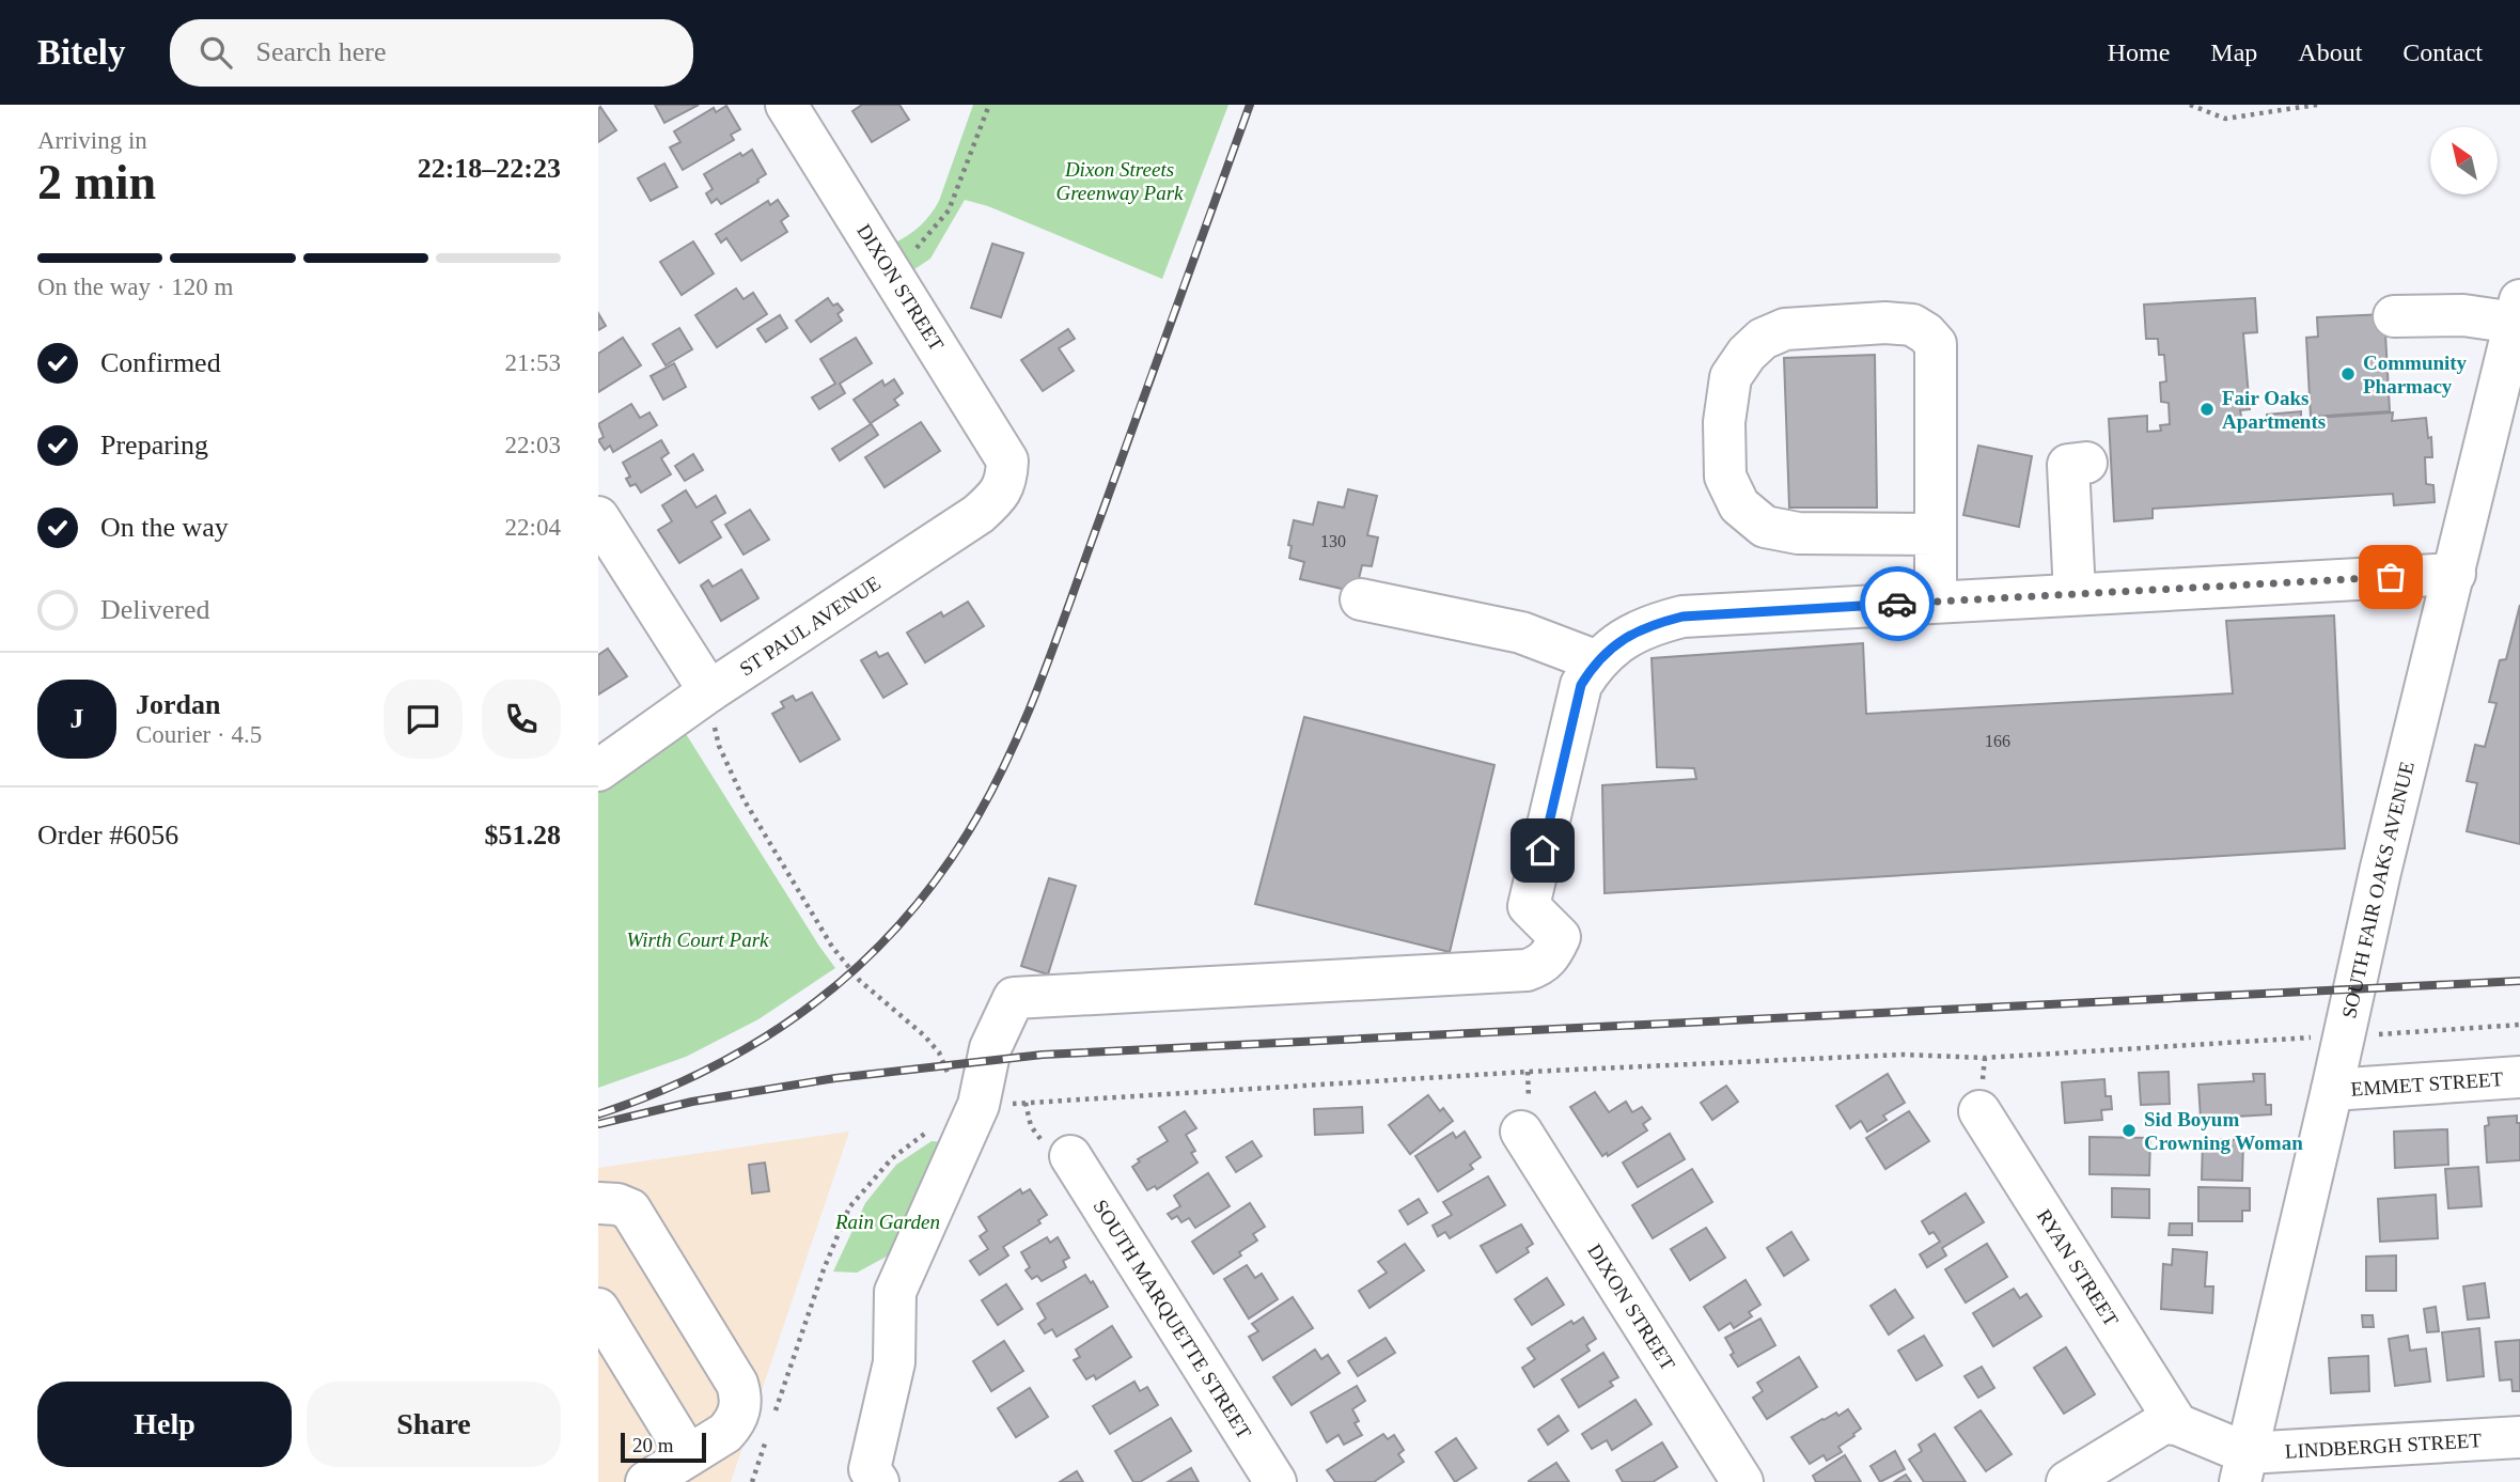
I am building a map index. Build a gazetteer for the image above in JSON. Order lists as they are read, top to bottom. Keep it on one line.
{"streets":{"street":["DIXON STREET","ST PAUL AVENUE","SOUTH FAIR OAKS AVENUE","EMMET STREET","RYAN STREET","SOUTH MARQUETTE STREET","LINDBERGH STREET"]},"crossings":[["DIXON STREET","ST PAUL AVENUE"],["SOUTH FAIR OAKS AVENUE","EMMET STREET"],["SOUTH FAIR OAKS AVENUE","LINDBERGH STREET"]],"parks":["Dixon Streets Greenway Park","Wirth Court Park","Rain Garden"],"places":["Community Pharmacy","Fair Oaks Apartments","Sid Boyum Crowning Woman"],"house_numbers":["130","166"],"scale_bar":"20 m","north":"top left","page":{"header":"Bitely","search":"Search here","nav":["Home","Map","About","Contact"],"heading":["2 min","Arriving in","22:18–22:23"],"panel":["Jordan","Courier · 4.5","Order #6056","$51.28"],"bar":"On the way · 120 m","list":[["Confirmed","21:53"],["Preparing","22:03"],["On the way","22:04"],"Delivered"],"round":"J","buttons":["Help","Share"],"scale":"20 m"}}
